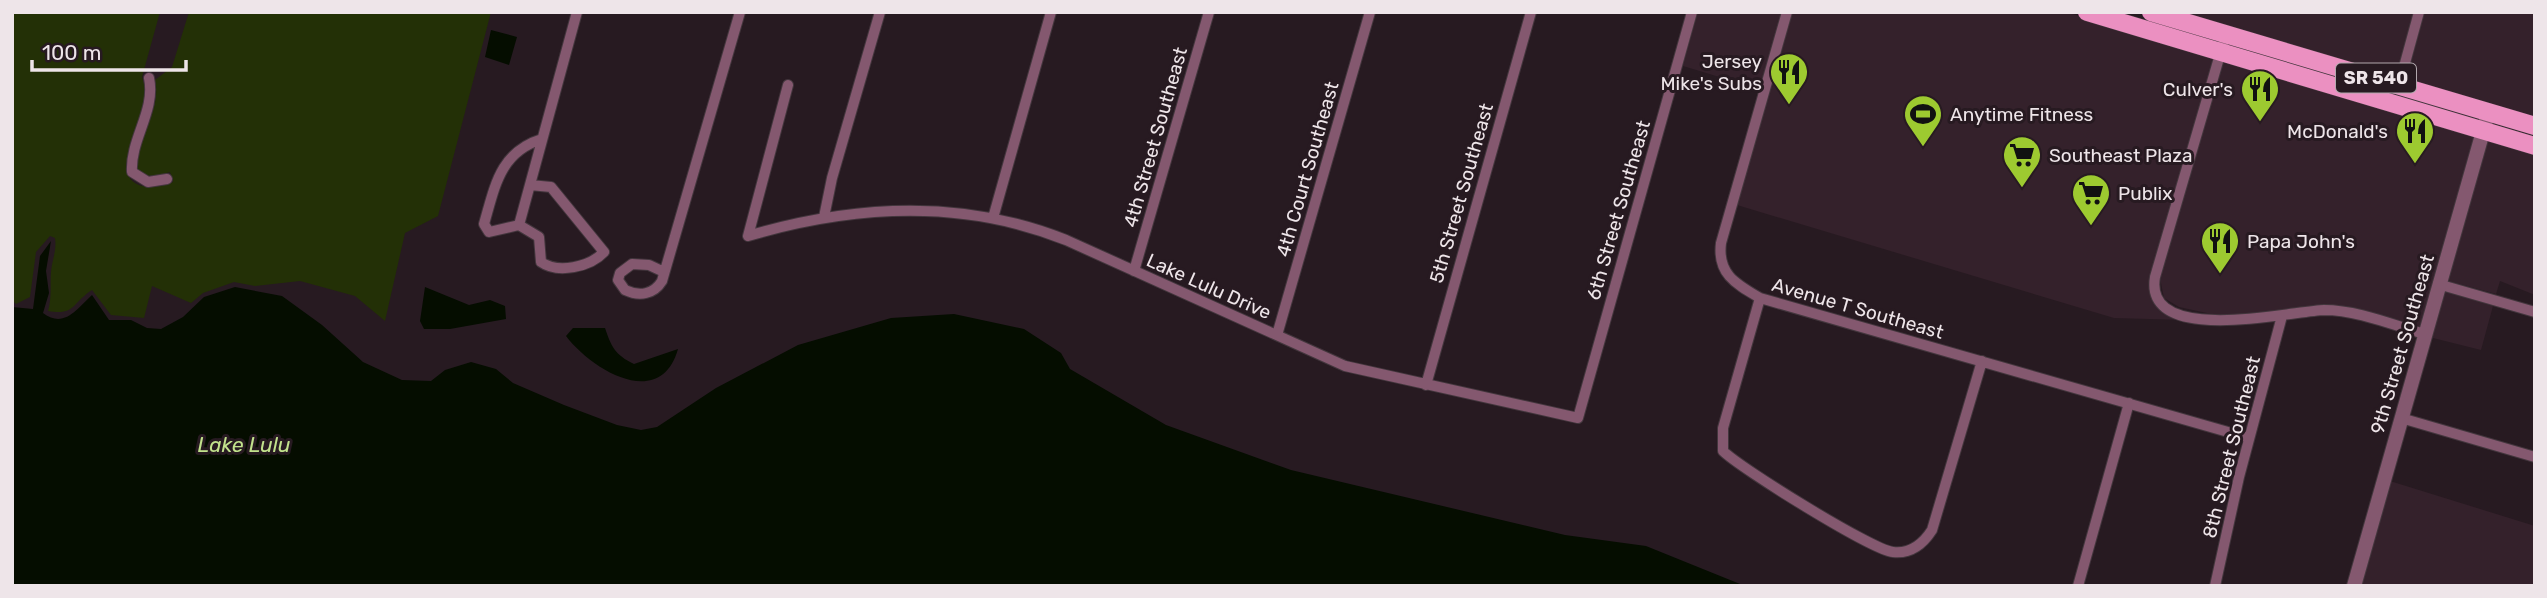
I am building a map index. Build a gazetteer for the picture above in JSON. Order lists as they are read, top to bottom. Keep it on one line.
{"streets":{"main road":["SR 540"],"street":["4th Street Southeast","4th Court Southeast","5th Street Southeast","6th Street Southeast","Lake Lulu Drive","Avenue T Southeast","9th Street Southeast","8th Street Southeast"]},"crossings":[["SR 540","9th Street Southeast"],["4th Street Southeast","Lake Lulu Drive"],["4th Court Southeast","Lake Lulu Drive"],["5th Street Southeast","Lake Lulu Drive"],["6th Street Southeast","Lake Lulu Drive"],["Avenue T Southeast","8th Street Southeast"]],"water":["Lake Lulu"],"places":{"restaurant":["Jersey Mike's Subs","Culver's","McDonald's","Papa John's"],"sports":["Anytime Fitness"],"supermarket":["Southeast Plaza","Publix"]},"scale_bar":"100 m"}
